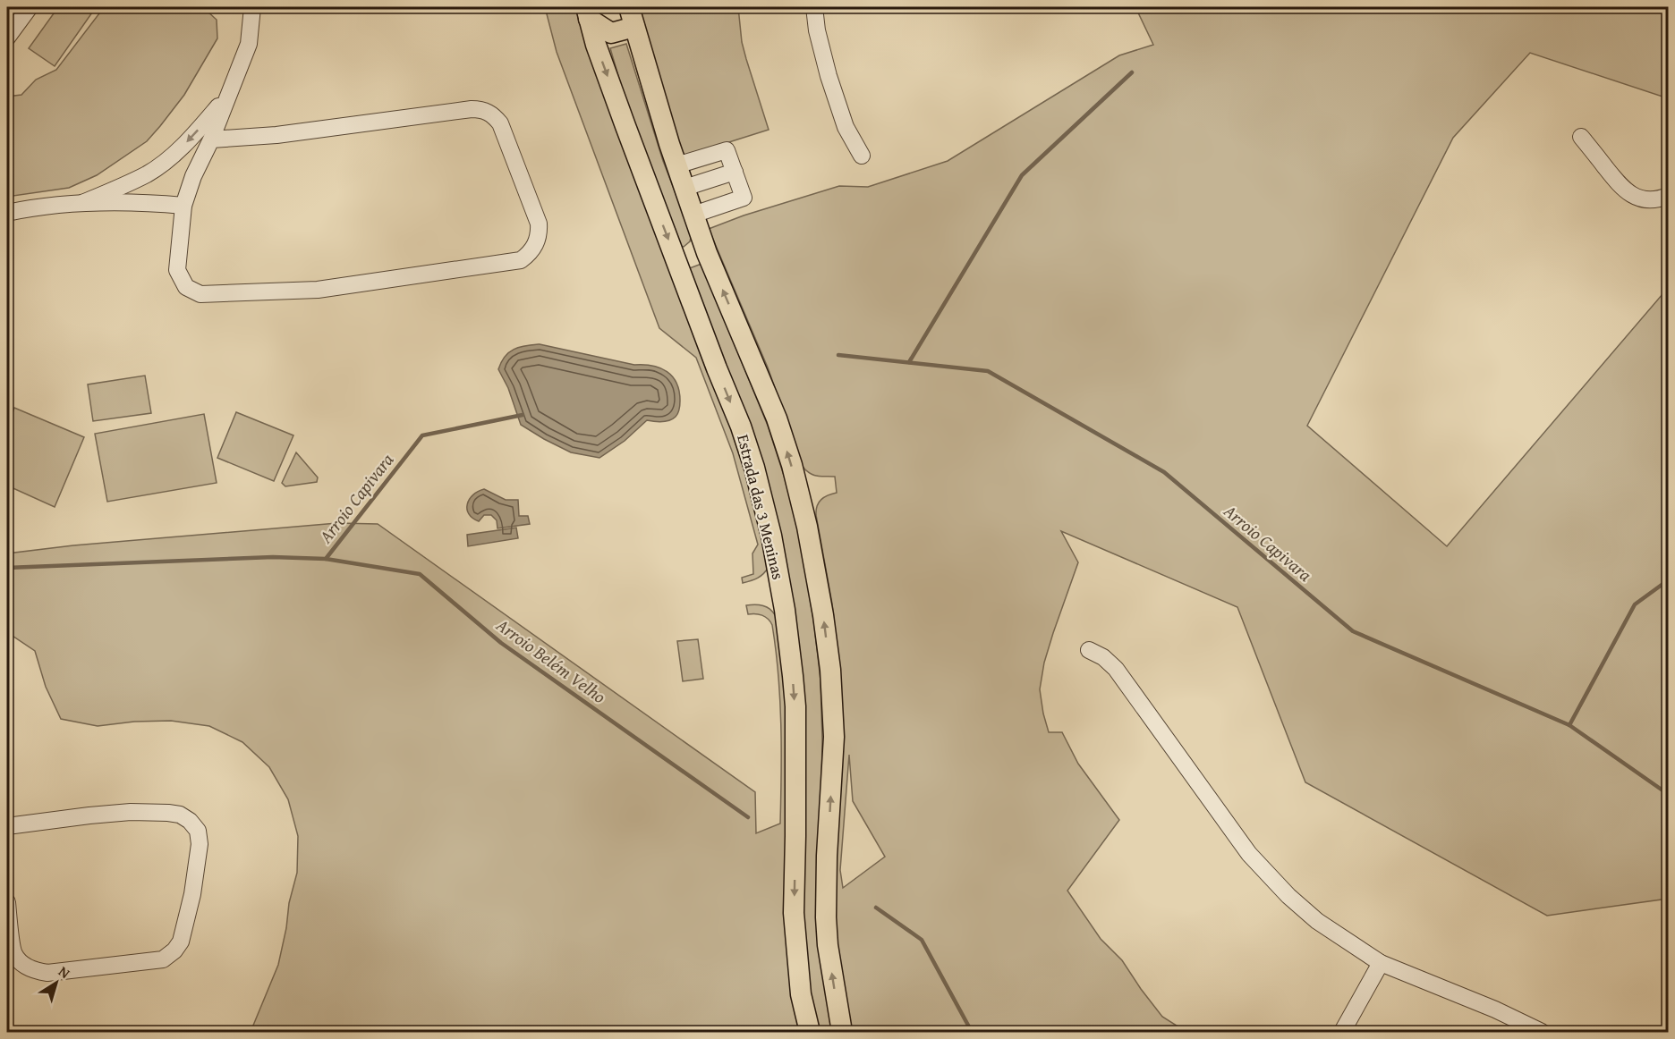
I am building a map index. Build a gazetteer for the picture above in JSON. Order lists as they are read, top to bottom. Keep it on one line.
{"streets":{"main road":["Estrada das 3 Meninas"]},"water":["Arroio Capivara","Arroio Belém Velho"],"north":"top right"}
